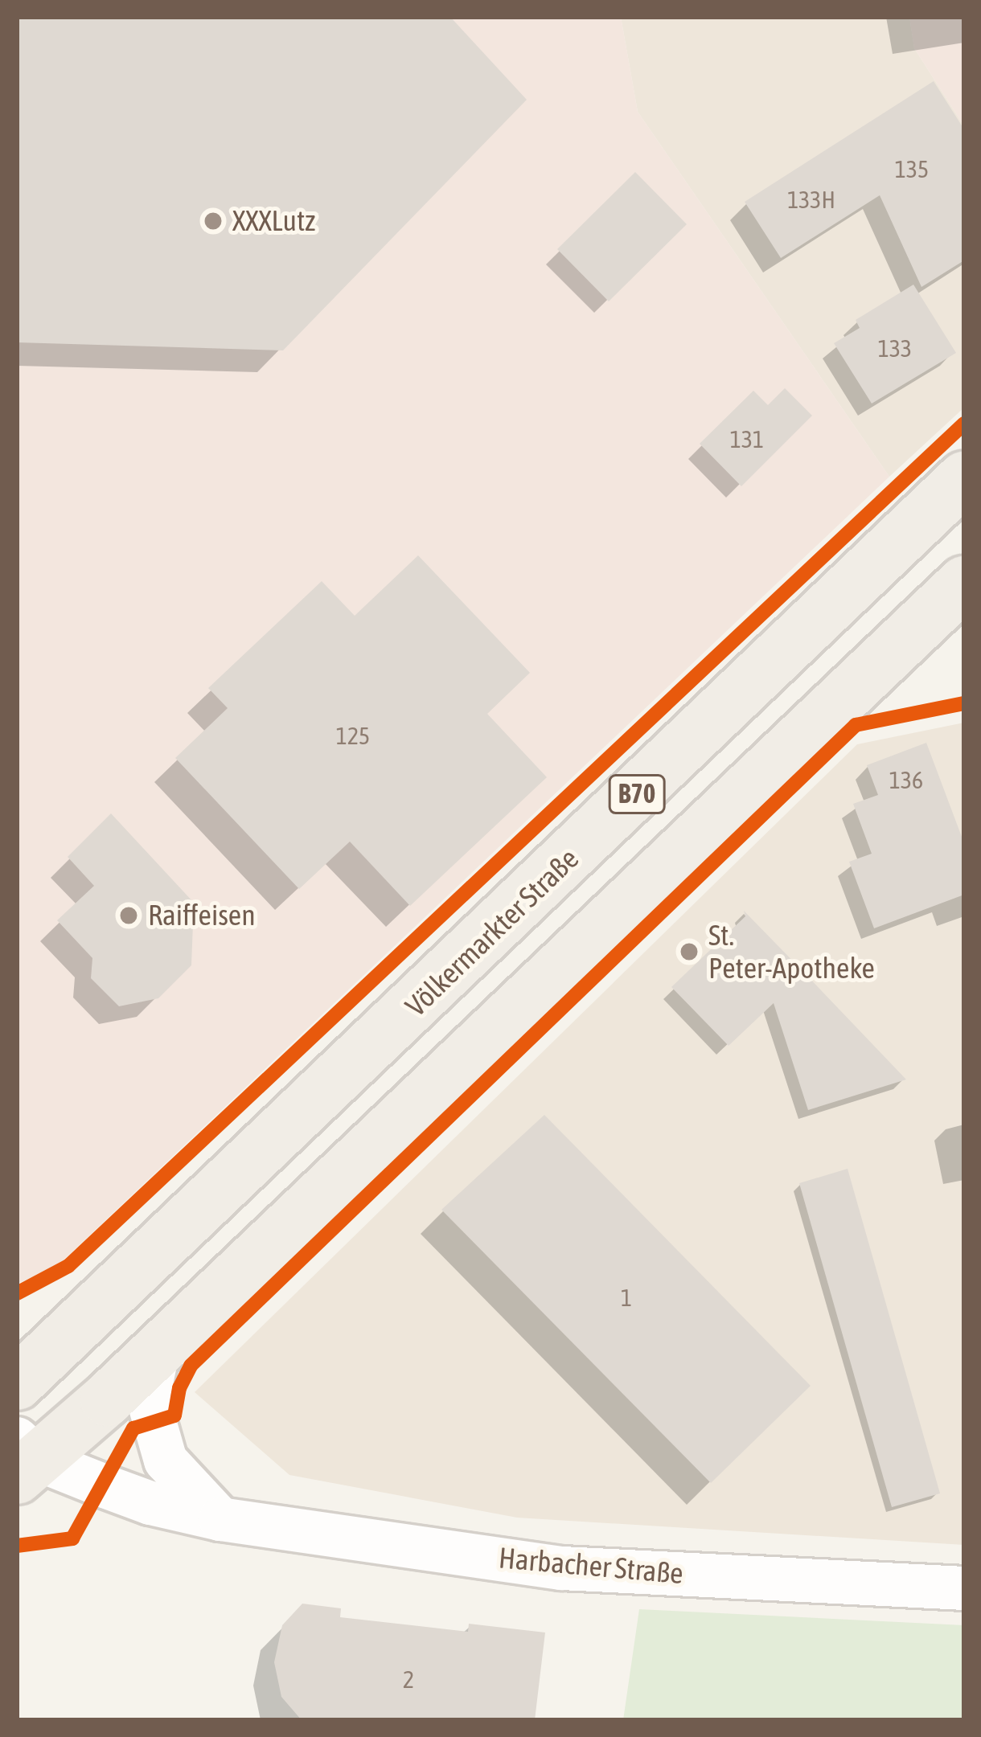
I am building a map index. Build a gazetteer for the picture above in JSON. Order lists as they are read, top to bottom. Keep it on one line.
{"streets":{"main road":["B70","Völkermarkter Straße"],"street":["Harbacher Straße"]},"crossings":[["B70","Harbacher Straße"]],"places":["XXXLutz","Raiffeisen","St. Peter-Apotheke"],"house_numbers":["135","133H","133","131","125","136","1","2"]}
